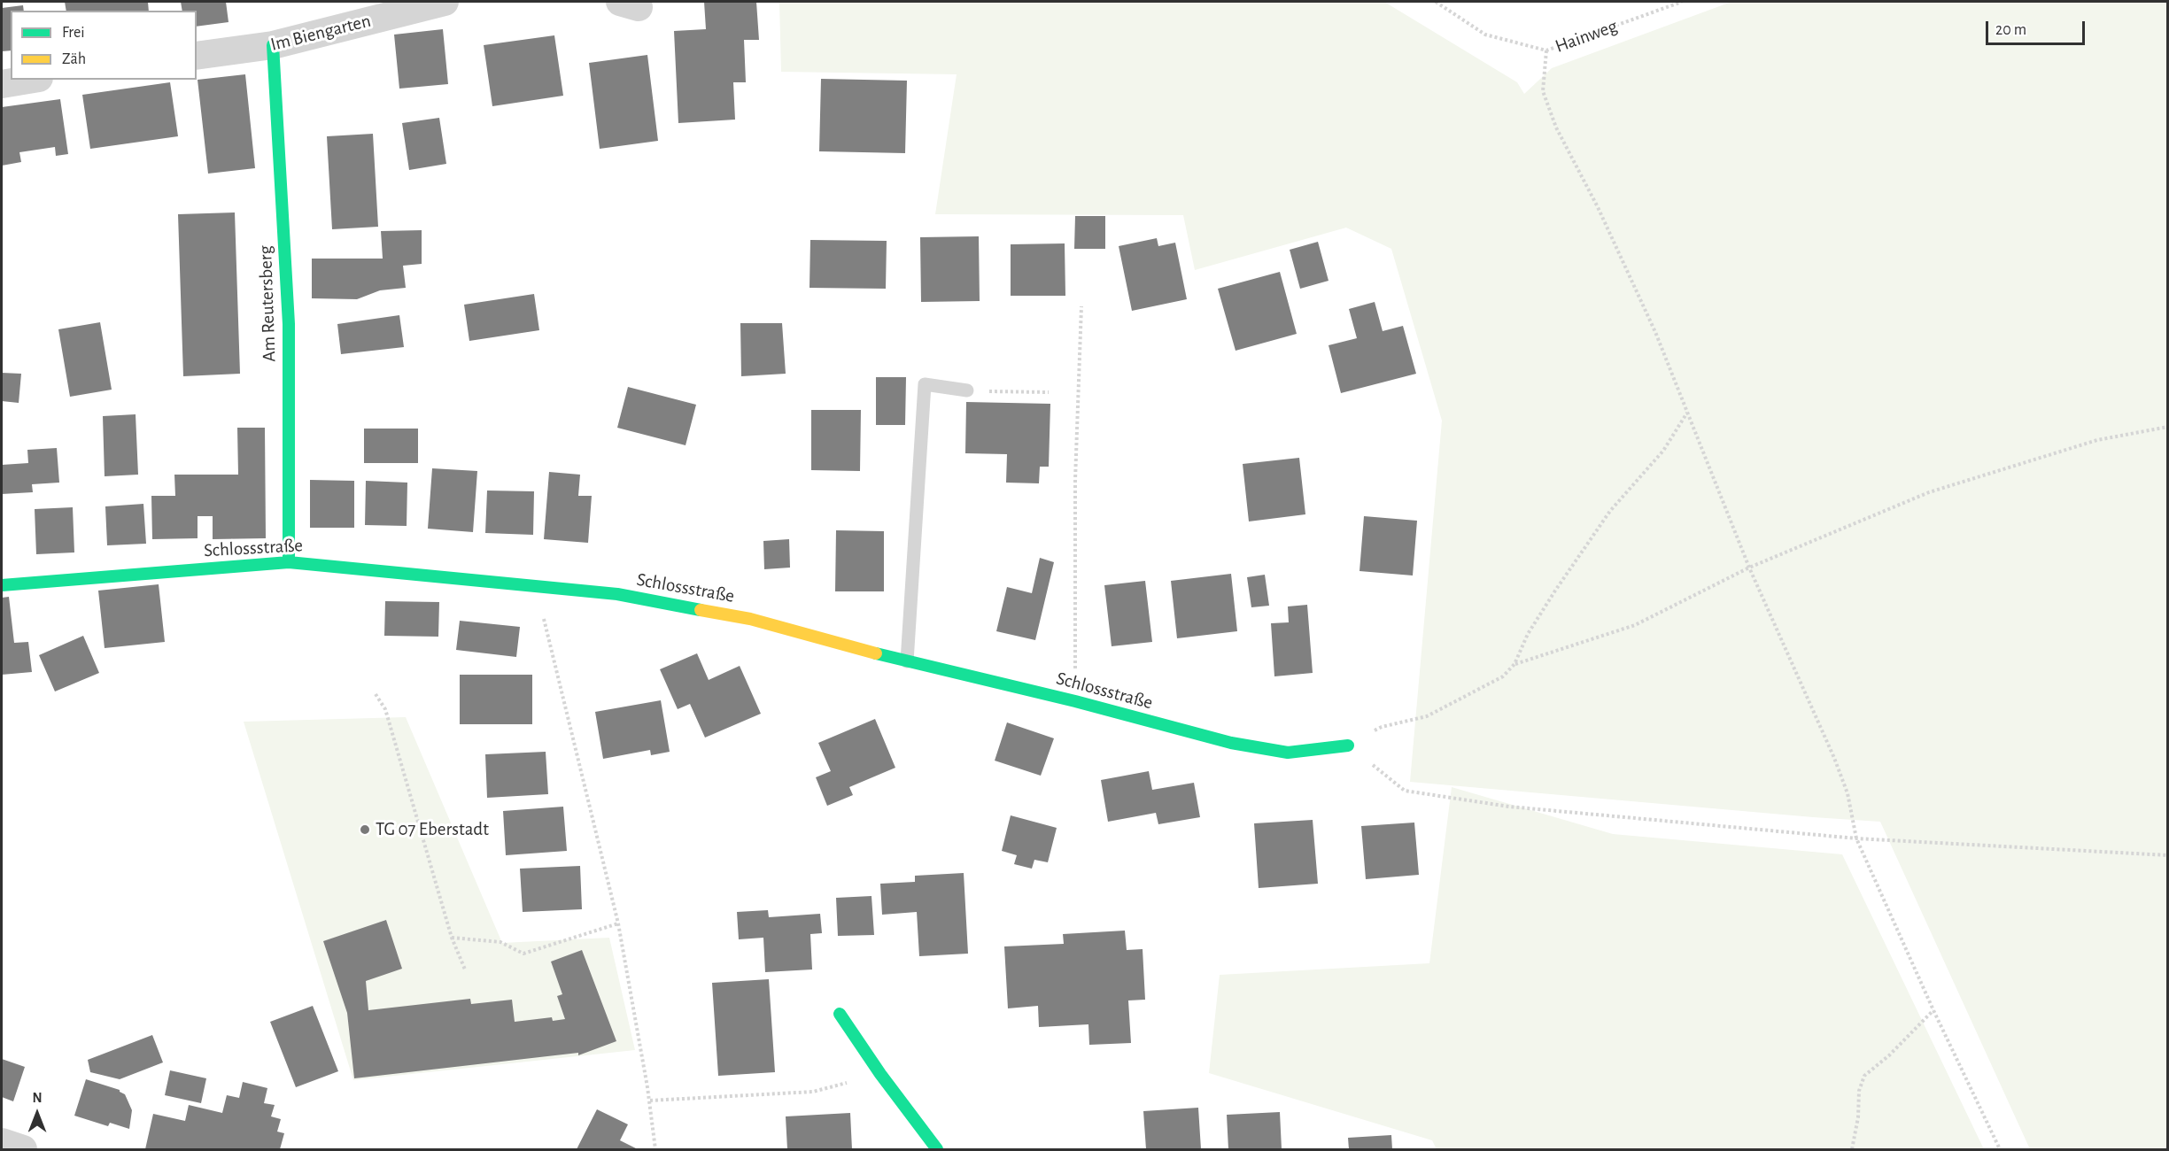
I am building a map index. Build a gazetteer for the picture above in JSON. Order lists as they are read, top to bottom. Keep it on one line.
{"streets":{"street":["Im Biengarten","Am Reutersberg","Schlossstraße"],"path":["Hainweg"]},"crossings":[["Im Biengarten","Am Reutersberg"],["Am Reutersberg","Schlossstraße"]],"places":["TG 07 Eberstadt"],"legend":["Frei","Zäh"],"scale_bar":"20 m","north":"top"}
